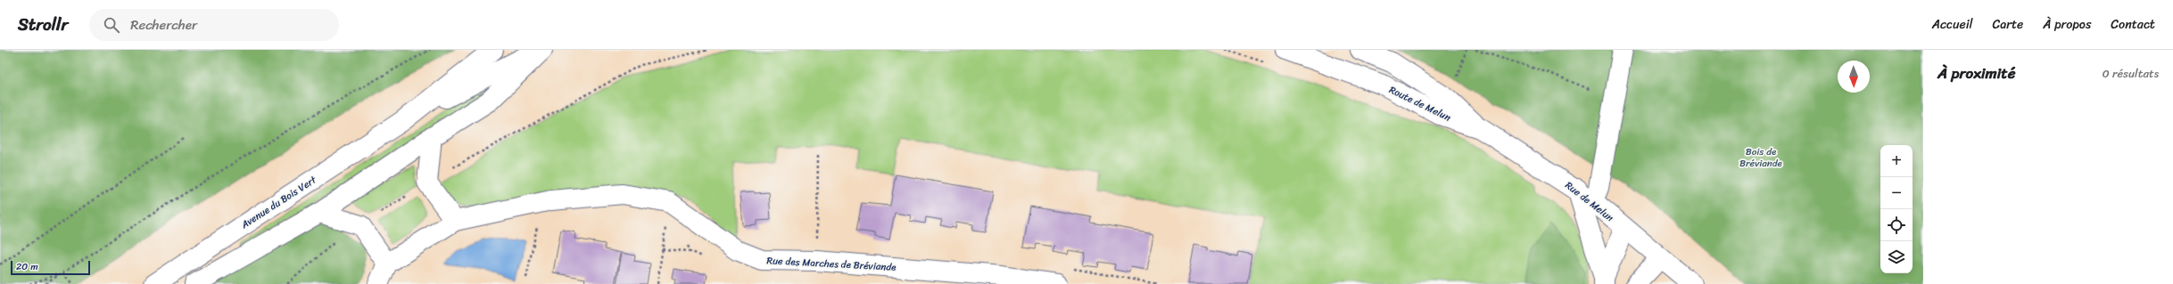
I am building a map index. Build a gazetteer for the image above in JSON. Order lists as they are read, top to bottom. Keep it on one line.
{"streets":{"street":["Route de Melun","Rue de Melun","Avenue du Bois Vert","Rue des Marches de Bréviande"]},"crossings":[["Route de Melun","Rue de Melun"]],"parks":["Bois de Bréviande"],"scale_bar":"20 m","north":"bottom","page":{"header":"Strollr","search":"Rechercher","nav":["Accueil","Carte","À propos","Contact"],"heading":["À proximité","0 résultats"],"map_buttons":["+","−"],"scale":"20 m"}}
